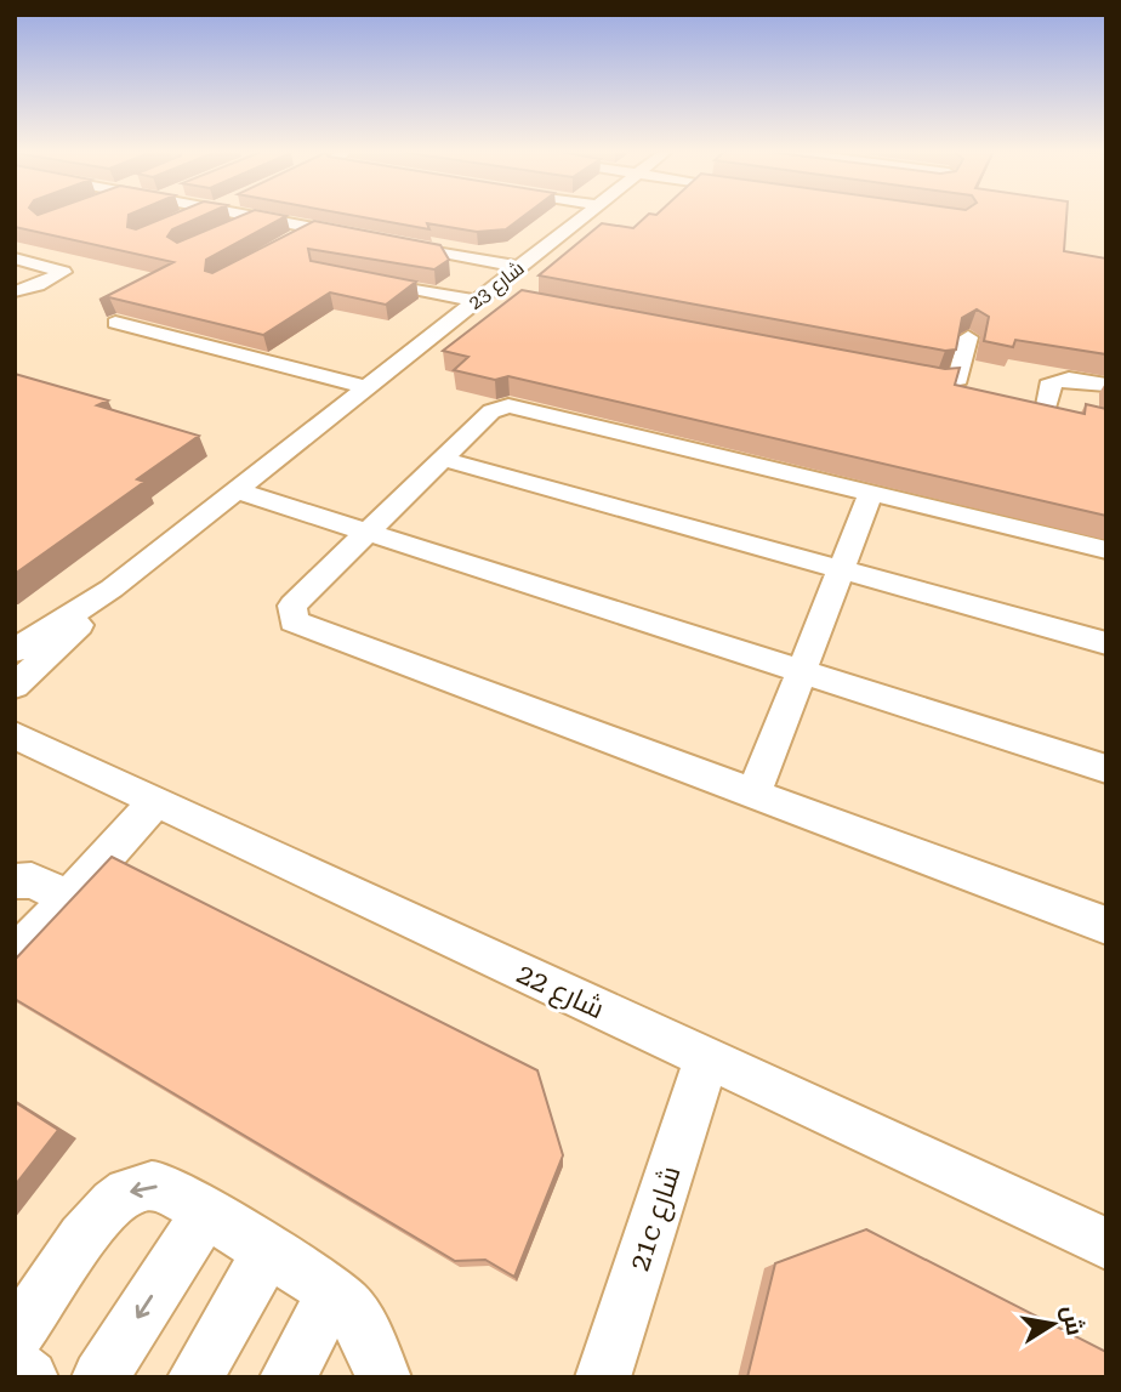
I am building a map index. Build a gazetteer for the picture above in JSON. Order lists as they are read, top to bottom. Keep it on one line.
{"streets":{"street":["شارع 23","شارع 22","21c شارع"]},"crossings":[["شارع 22","21c شارع"]],"north":"right"}
